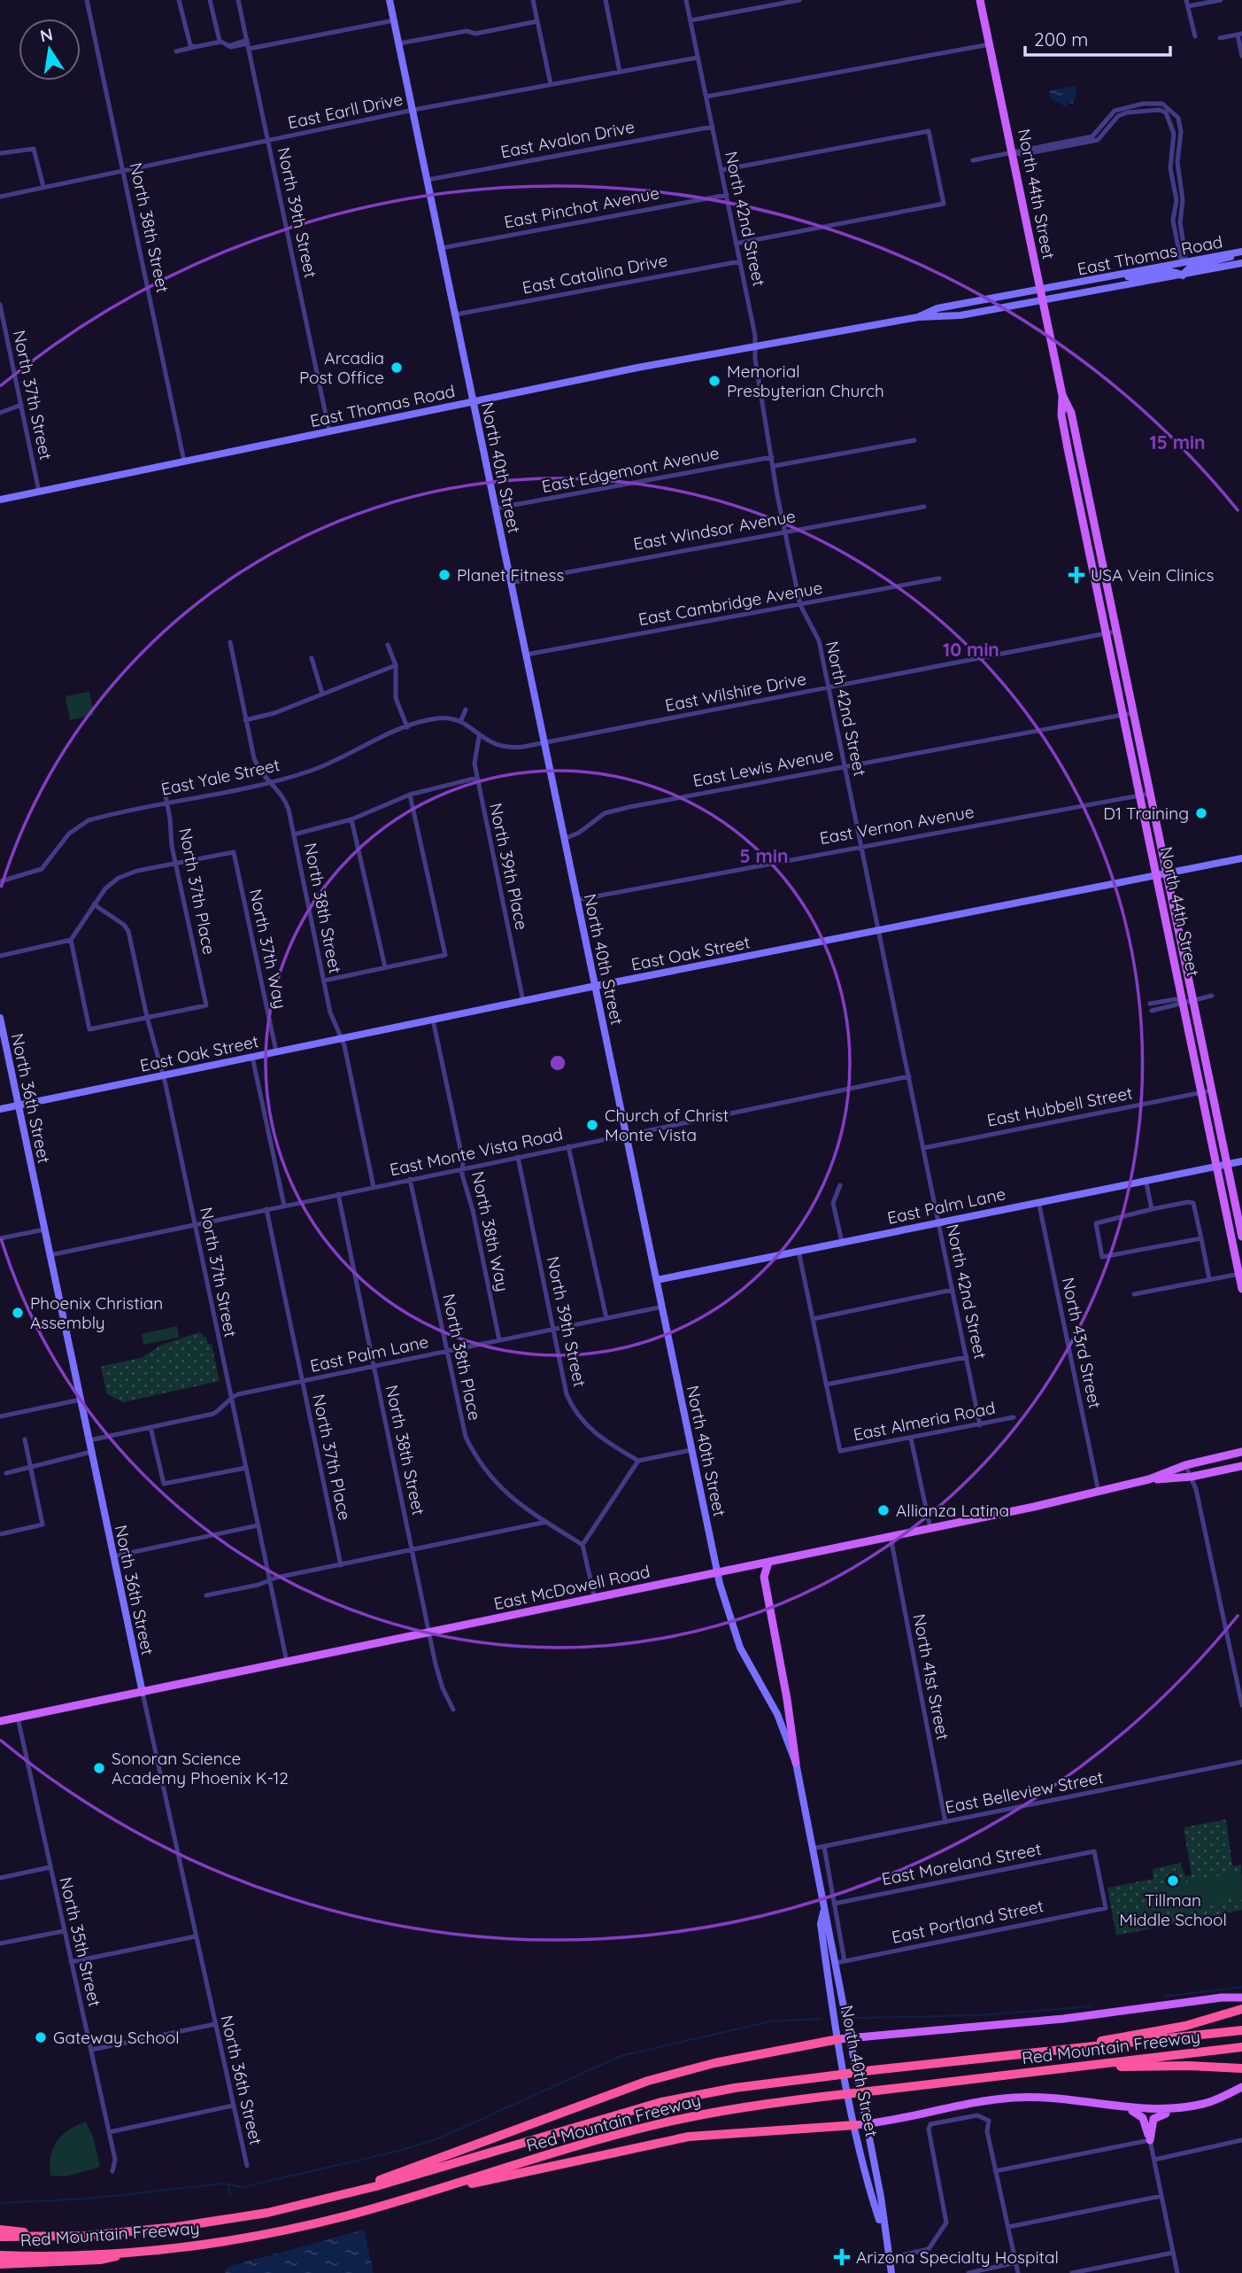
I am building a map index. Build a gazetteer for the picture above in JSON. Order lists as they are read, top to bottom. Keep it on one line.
{"streets":{"highway":["Red Mountain Freeway"],"main road":["North 44th Street","East Thomas Road","North 40th Street","East Oak Street","North 36th Street","East Palm Lane","East McDowell Road"],"street":["East Earll Drive","East Avalon Drive","East Pinchot Avenue","North 39th Street","North 42nd Street","North 38th Street","East Catalina Drive","North 37th Street","East Edgemont Avenue","East Windsor Avenue","East Cambridge Avenue","East Wilshire Drive","East Lewis Avenue","East Yale Street","East Vernon Avenue","North 39th Place","North 37th Place","North 37th Way","East Hubbell Street","East Monte Vista Road","North 38th Way","North 43rd Street","North 38th Place","East Almeria Road","North 41st Street","East Belleview Street","East Moreland Street","East Portland Street","North 35th Street"]},"crossings":[["East Earll Drive","North 39th Street"],["East Earll Drive","North 42nd Street"],["East Earll Drive","North 38th Street"],["East Earll Drive","North 40th Street"],["East Avalon Drive","North 42nd Street"],["East Avalon Drive","North 40th Street"],["North 44th Street","East Thomas Road"],["North 44th Street","East Wilshire Drive"],["North 44th Street","East Lewis Avenue"],["North 44th Street","East Vernon Avenue"],["North 44th Street","East Oak Street"],["North 44th Street","East Hubbell Street"],["North 44th Street","East Palm Lane"],["East Pinchot Avenue","North 42nd Street"],["East Pinchot Avenue","North 40th Street"],["North 39th Street","East Thomas Road"],["North 39th Street","East Monte Vista Road"],["North 39th Street","East Palm Lane"],["North 42nd Street","East Thomas Road"],["North 42nd Street","East Catalina Drive"],["North 42nd Street","East Edgemont Avenue"],["North 42nd Street","East Windsor Avenue"],["North 42nd Street","East Cambridge Avenue"],["North 42nd Street","East Wilshire Drive"],["North 42nd Street","East Lewis Avenue"],["North 42nd Street","East Vernon Avenue"],["North 42nd Street","East Oak Street"],["North 42nd Street","East Hubbell Street"],["North 42nd Street","East Monte Vista Road"],["North 42nd Street","East Palm Lane"],["North 42nd Street","East Almeria Road"],["North 38th Street","East Thomas Road"],["North 38th Street","East Yale Street"],["North 38th Street","East Oak Street"],["North 38th Street","East Monte Vista Road"],["North 38th Street","East Palm Lane"],["North 38th Street","East McDowell Road"],["East Thomas Road","North 37th Street"],["East Thomas Road","North 40th Street"],["East Catalina Drive","North 40th Street"],["North 37th Street","North 37th Place"],["North 37th Street","East Oak Street"],["North 37th Street","East Monte Vista Road"],["North 37th Street","East Palm Lane"],["North 37th Street","East McDowell Road"],["North 40th Street","East Edgemont Avenue"],["North 40th Street","East Windsor Avenue"],["North 40th Street","East Cambridge Avenue"],["North 40th Street","East Wilshire Drive"],["North 40th Street","East Lewis Avenue"],["North 40th Street","East Vernon Avenue"],["North 40th Street","East Oak Street"],["North 40th Street","East Monte Vista Road"],["North 40th Street","East Palm Lane"],["North 40th Street","East McDowell Road"],["North 40th Street","East Belleview Street"],["North 40th Street","East Portland Street"],["North 40th Street","Red Mountain Freeway"],["East Yale Street","North 37th Place"],["North 39th Place","East Oak Street"],["North 37th Place","North 37th Way"],["North 37th Place","East Monte Vista Road"],["North 37th Place","East Palm Lane"],["North 37th Way","East Oak Street"],["East Oak Street","North 36th Street"],["East Oak Street","North 38th Way"],["North 36th Street","East Monte Vista Road"],["North 36th Street","East Palm Lane"],["North 36th Street","East McDowell Road"],["East Monte Vista Road","North 38th Way"],["East Monte Vista Road","North 38th Place"],["East Palm Lane","North 38th Way"],["East Palm Lane","North 43rd Street"],["East Palm Lane","North 38th Place"],["North 43rd Street","East McDowell Road"],["East McDowell Road","North 41st Street"],["East McDowell Road","North 35th Street"],["North 41st Street","East Belleview Street"],["East Moreland Street","East Portland Street"]],"places":{"other":["Arcadia Post Office","Memorial Presbyterian Church","Planet Fitness","D1 Training","Church of Christ Monte Vista","Phoenix Christian Assembly","Allianza Latina","Sonoran Science Academy Phoenix K-12","Tillman Middle School","Gateway School"],"health":["USA Vein Clinics","Arizona Specialty Hospital"]},"scale_bar":"200 m","north":"top","rings":["15 min","10 min","5 min"]}
